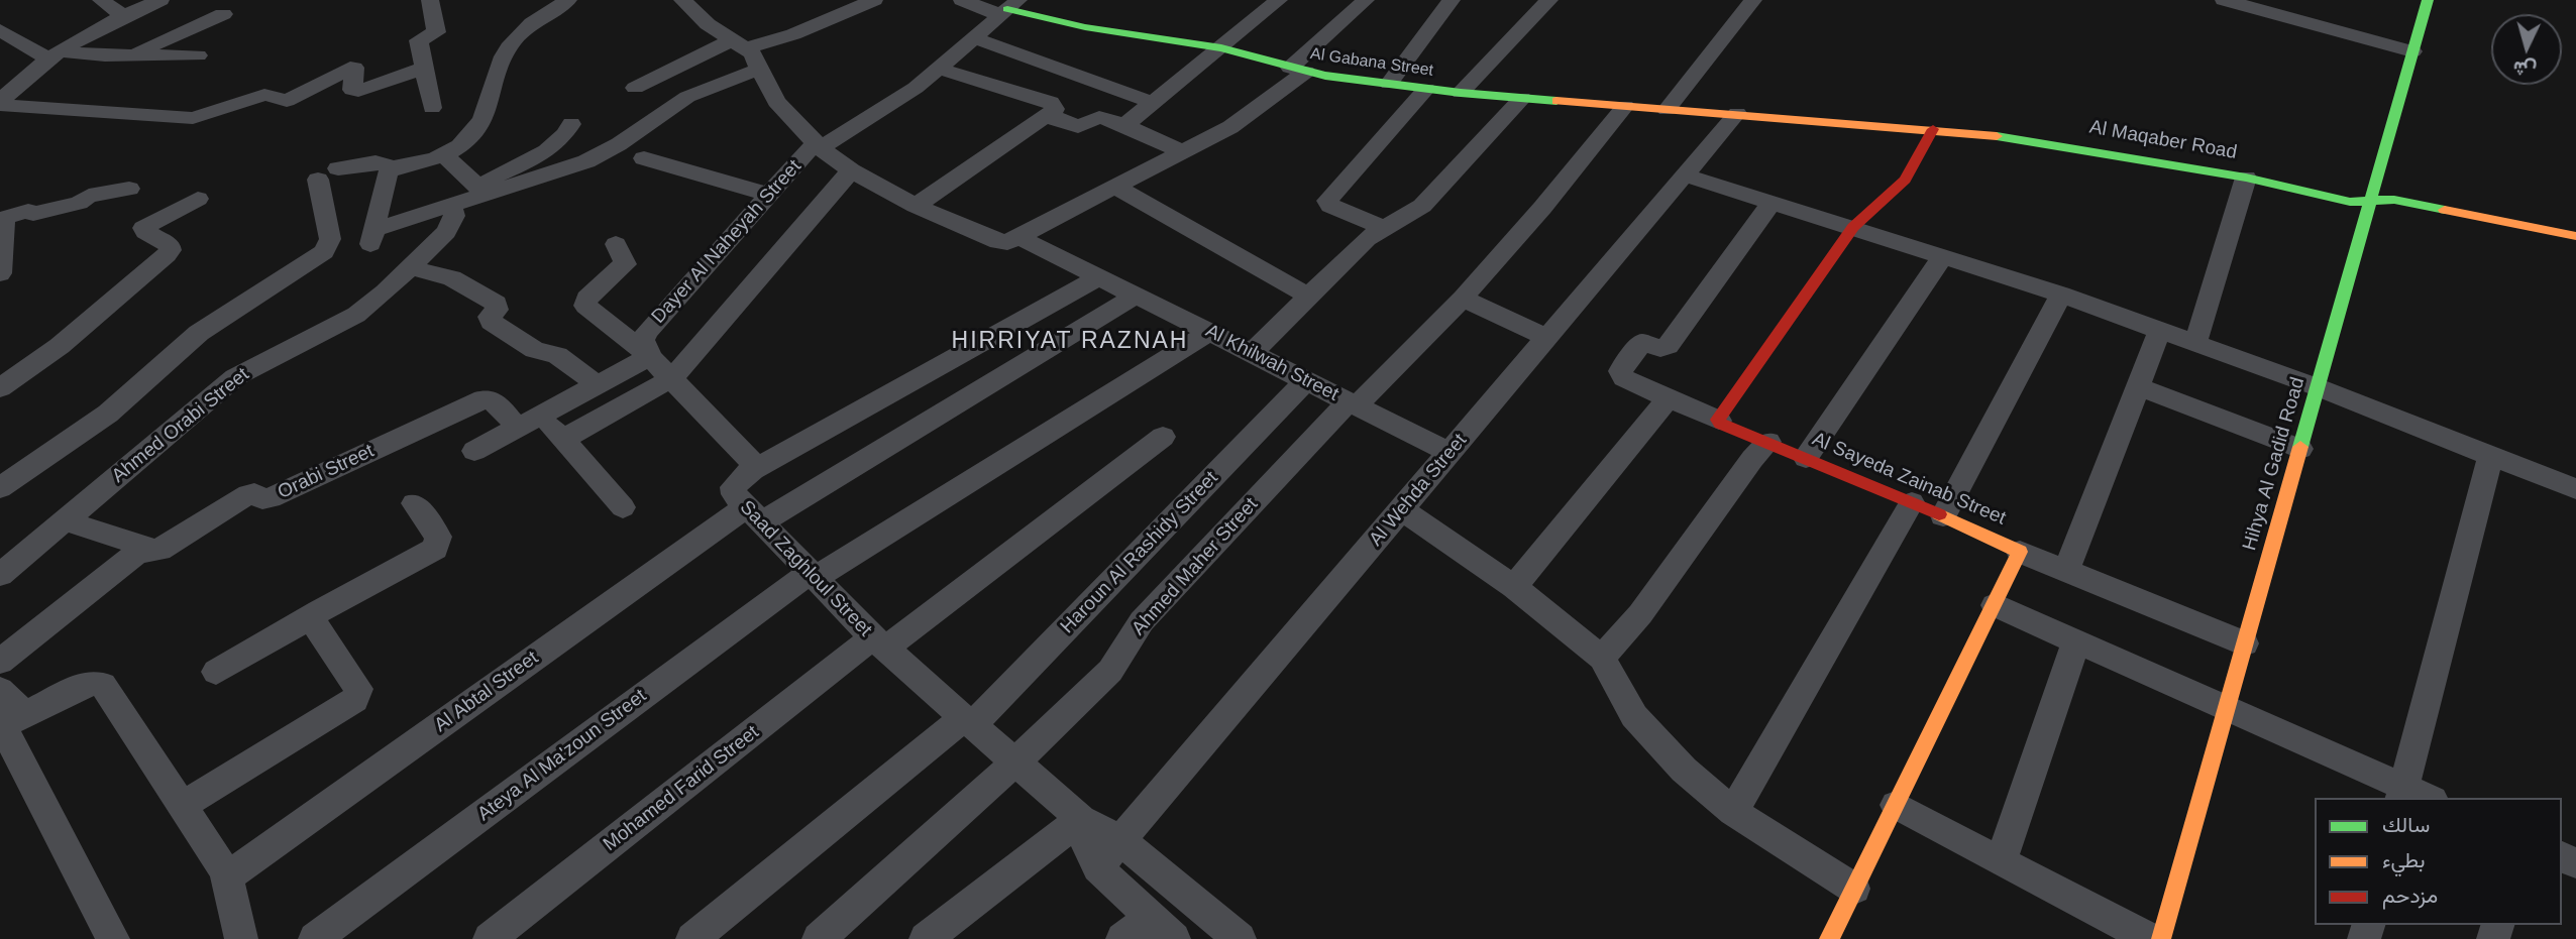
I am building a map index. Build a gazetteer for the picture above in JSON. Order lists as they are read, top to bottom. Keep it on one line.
{"streets":{"street":["Al Gabana Street","Al Maqaber Road","Dayer Al Naheyah Street","Al Khilwah Street","Ahmed Orabi Street","Hihya Al Gadid Road","Orabi Street","Al Sayeda Zainab Street","Al Wehda Street","Haroun Al Rashidy Street","Ahmed Maher Street","Saad Zaghloul Street","Al Abtal Street","Ateya Al Ma'zoun Street","Mohamed Farid Street"]},"crossings":[["Al Gabana Street","Al Maqaber Road"],["Al Gabana Street","Dayer Al Naheyah Street"],["Al Gabana Street","Al Wehda Street"],["Al Gabana Street","Ahmed Maher Street"],["Al Maqaber Road","Hihya Al Gadid Road"],["Al Maqaber Road","Al Wehda Street"],["Dayer Al Naheyah Street","Saad Zaghloul Street"],["Al Khilwah Street","Al Wehda Street"],["Al Khilwah Street","Haroun Al Rashidy Street"],["Al Khilwah Street","Ahmed Maher Street"],["Al Khilwah Street","Ateya Al Ma'zoun Street"],["Al Wehda Street","Saad Zaghloul Street"],["Haroun Al Rashidy Street","Saad Zaghloul Street"],["Ahmed Maher Street","Saad Zaghloul Street"],["Saad Zaghloul Street","Al Abtal Street"],["Saad Zaghloul Street","Ateya Al Ma'zoun Street"],["Saad Zaghloul Street","Mohamed Farid Street"]],"districts":["HIRRIYAT RAZNAH"],"legend":["سالك","بطيء","مزدحم"],"north":"bottom"}
